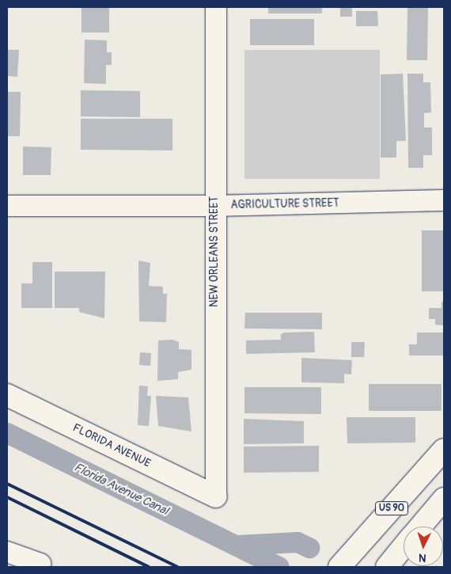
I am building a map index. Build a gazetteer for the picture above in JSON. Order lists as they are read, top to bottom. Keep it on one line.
{"streets":{"main road":["FLORIDA AVENUE","US 90"],"street":["AGRICULTURE STREET","NEW ORLEANS STREET"]},"crossings":[["AGRICULTURE STREET","NEW ORLEANS STREET"],["NEW ORLEANS STREET","FLORIDA AVENUE"]],"water":["Florida Avenue Canal"],"north":"bottom"}
